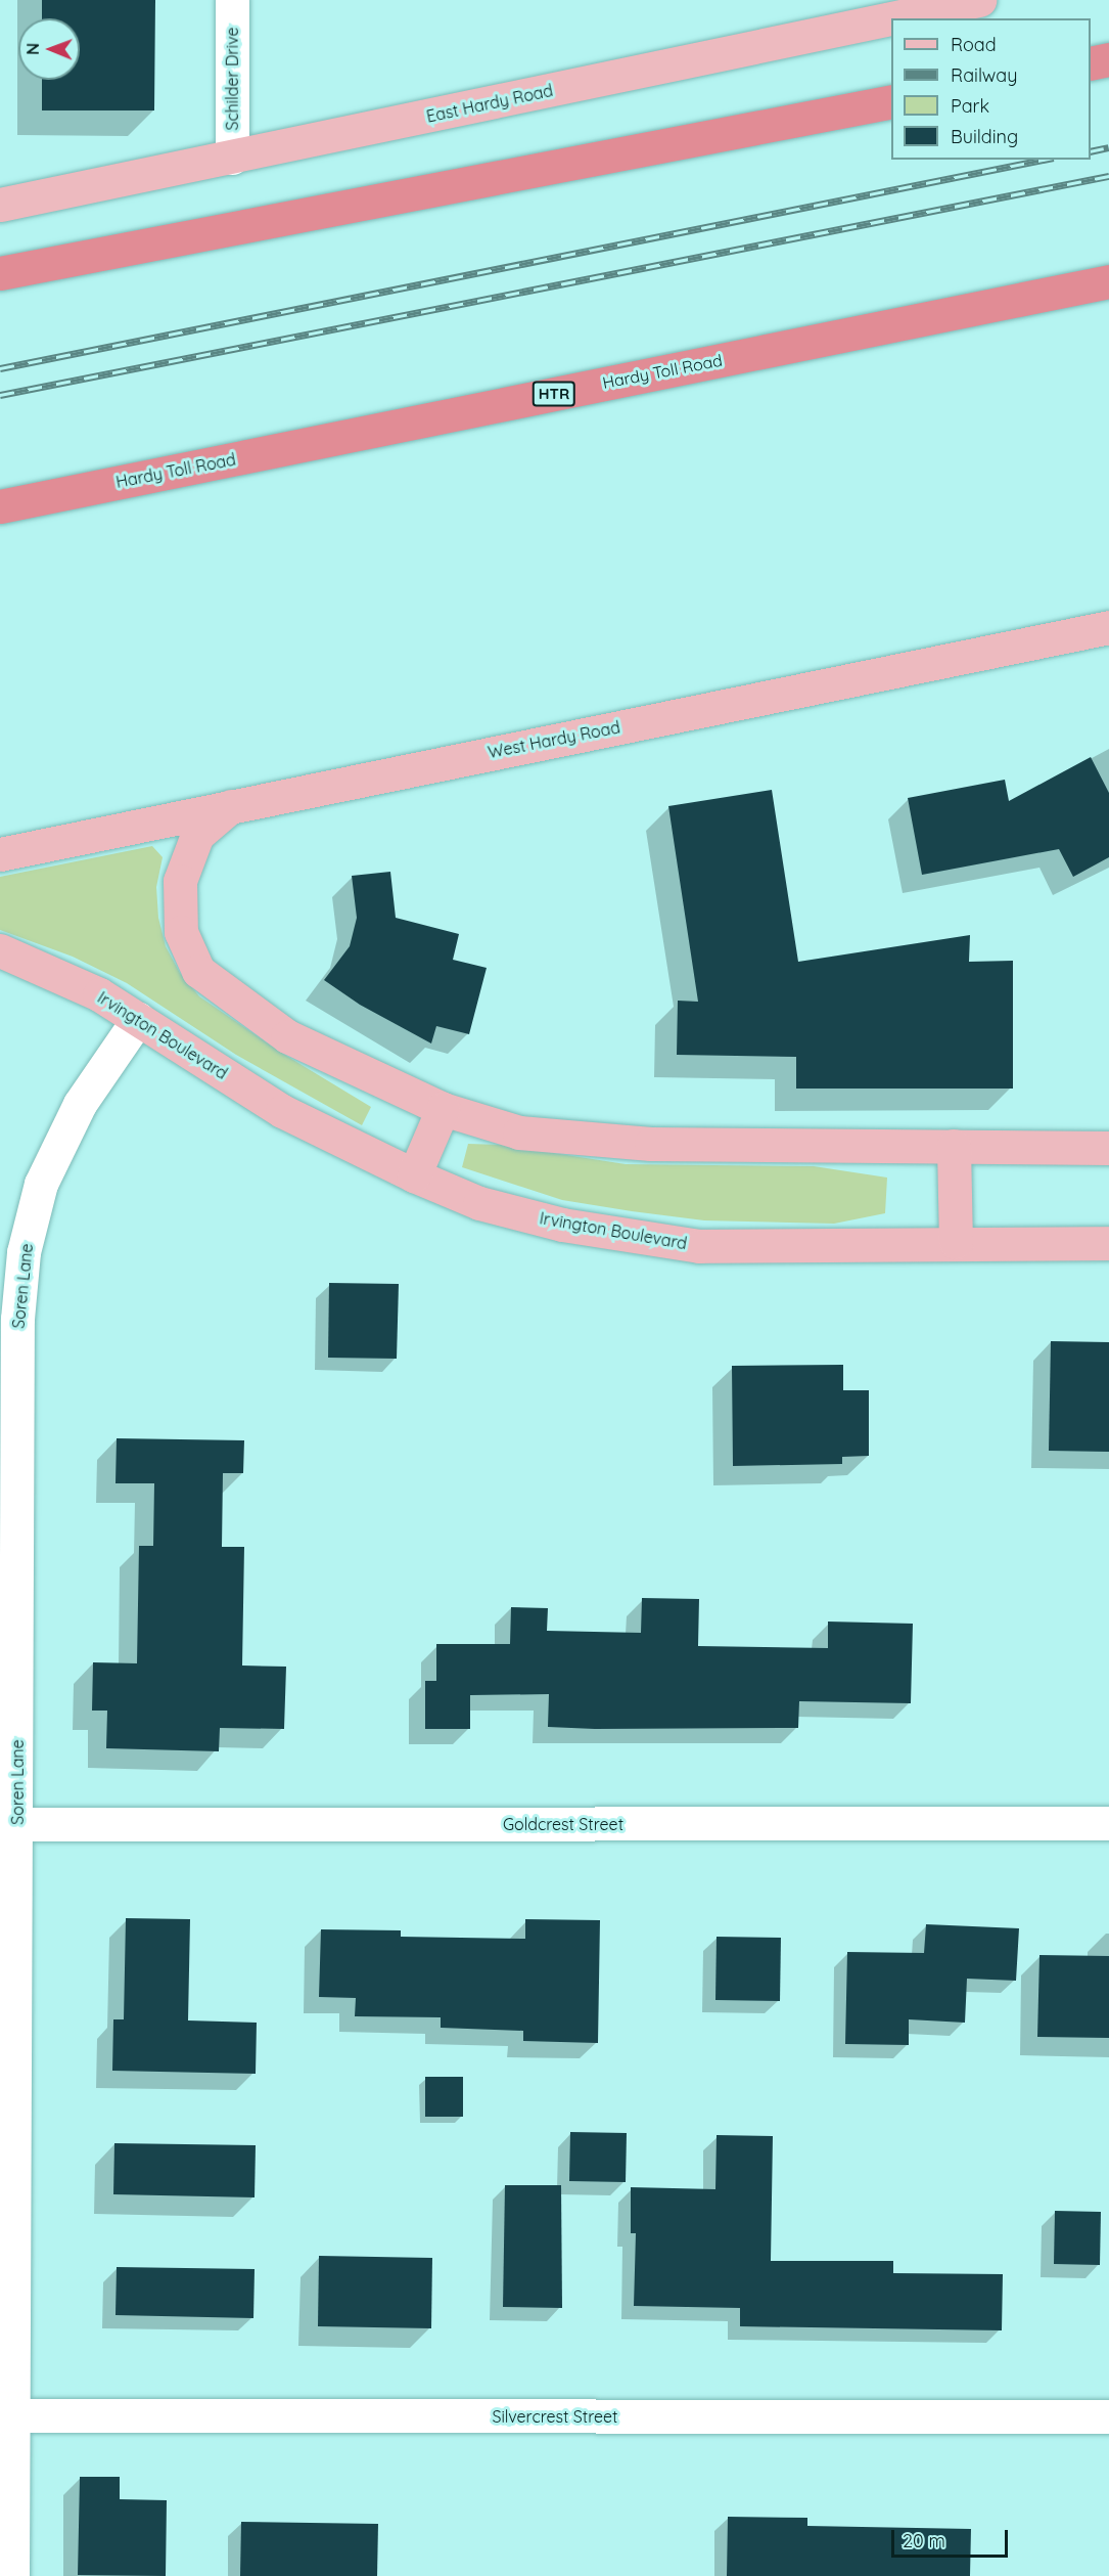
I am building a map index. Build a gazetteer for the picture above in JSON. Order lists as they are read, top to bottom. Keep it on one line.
{"streets":{"highway":["Hardy Toll Road","HTR"],"main road":["East Hardy Road","West Hardy Road","Irvington Boulevard"],"street":["Schilder Drive","Soren Lane","Goldcrest Street","Silvercrest Street"]},"crossings":[["Schilder Drive","East Hardy Road"],["Irvington Boulevard","Soren Lane"],["Soren Lane","Goldcrest Street"],["Soren Lane","Silvercrest Street"]],"legend":["Road","Railway","Park","Building"],"scale_bar":"20 m","north":"left"}
